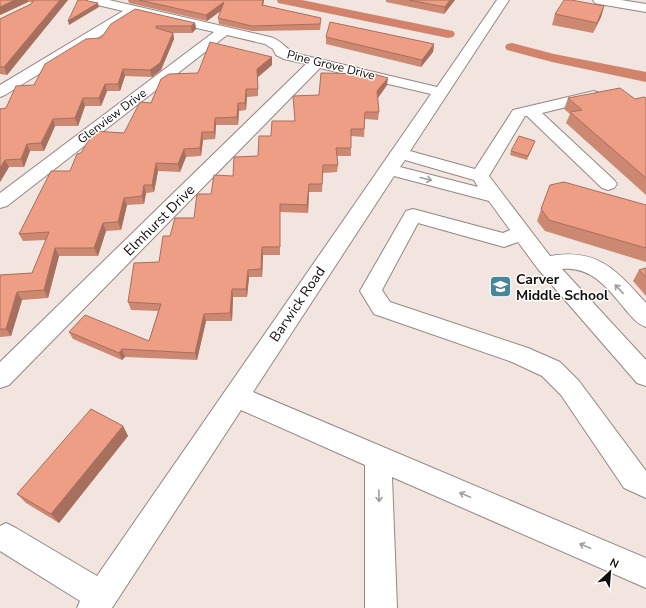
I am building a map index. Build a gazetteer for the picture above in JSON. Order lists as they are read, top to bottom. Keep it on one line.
{"streets":{"street":["Pine Grove Drive","Glenview Drive","Elmhurst Drive","Barwick Road"]},"crossings":[["Pine Grove Drive","Glenview Drive"],["Pine Grove Drive","Elmhurst Drive"],["Pine Grove Drive","Barwick Road"]],"places":{"school or university":["Carver Middle School"]},"north":"top right"}
